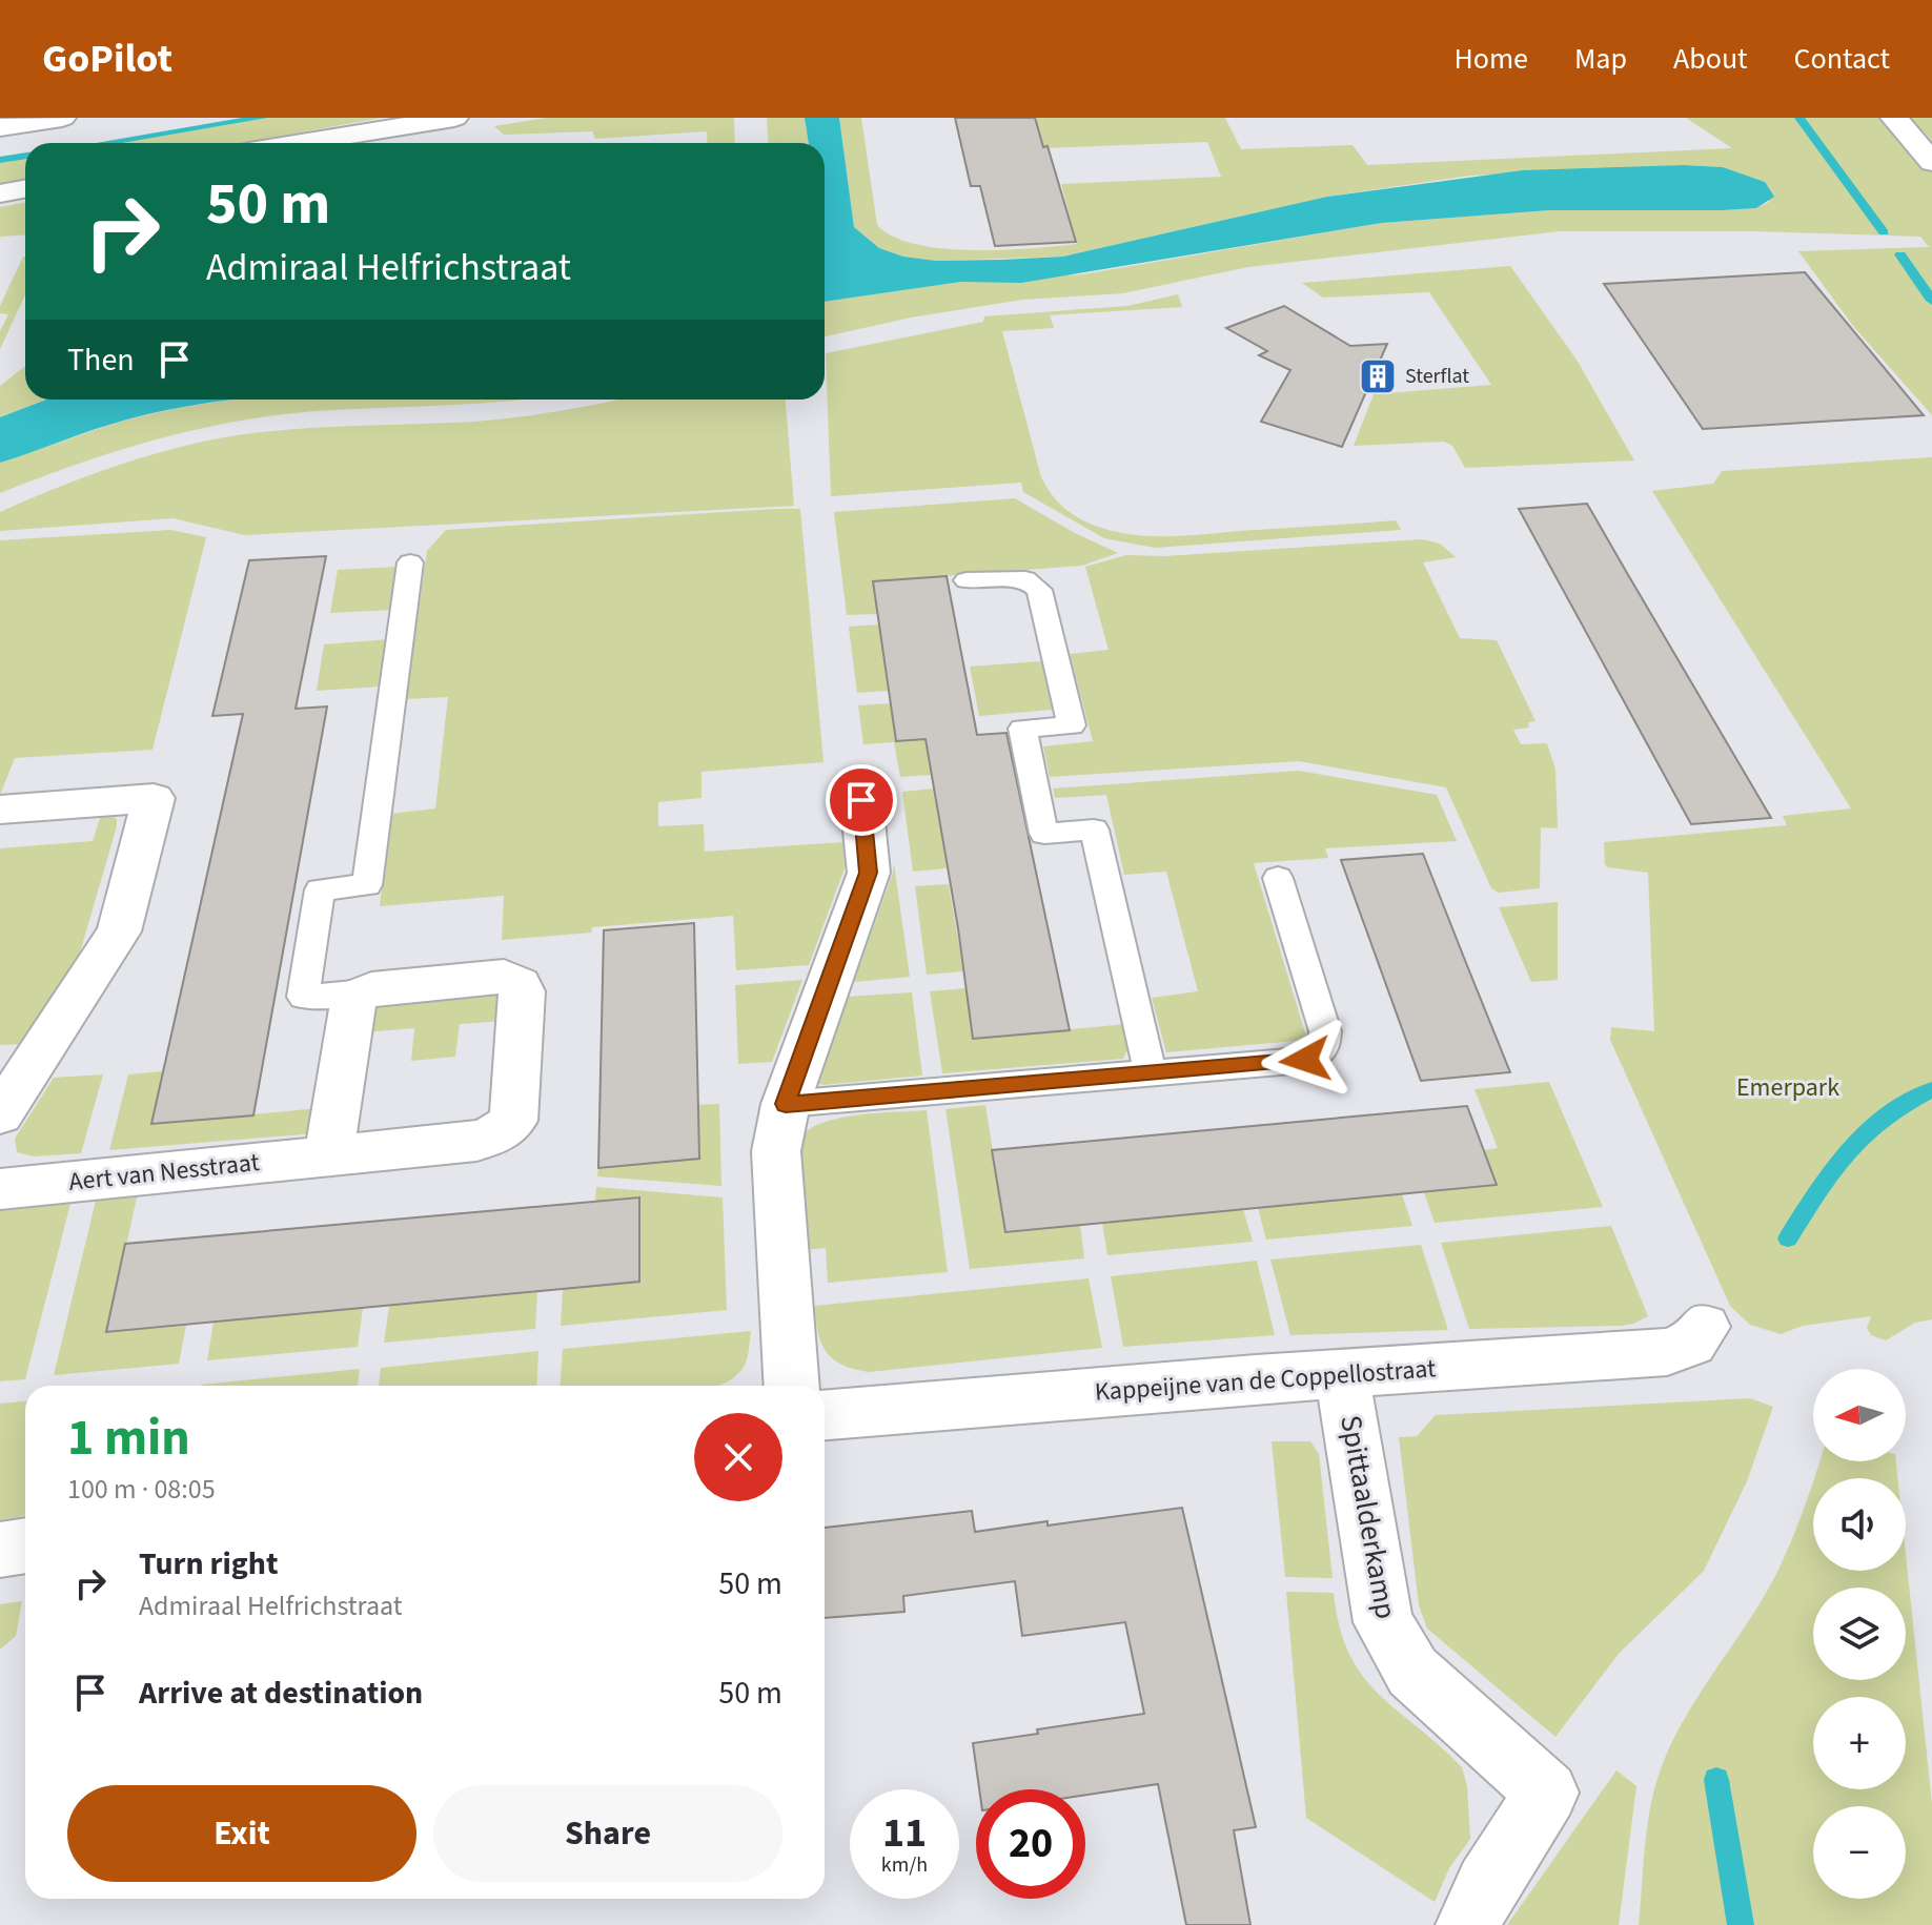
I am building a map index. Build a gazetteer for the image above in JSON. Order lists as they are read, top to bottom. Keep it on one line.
{"streets":{"street":["Aert van Nesstraat","Kappeijne van de Coppellostraat","Spittaalderkamp"]},"crossings":[["Kappeijne van de Coppellostraat","Spittaalderkamp"]],"parks":["Emerpark"],"places":{"building":["Sterflat"]},"north":"left","page":{"header":"GoPilot","nav":["Home","Map","About","Contact"],"turn":["50 m","Admiraal Helfrichstraat"],"then":"Then","map_buttons":["+","−"],"heading":["1 min","100 m · 08:05"],"list":[{"name":"Turn right","note":"Admiraal Helfrichstraat","value":"50 m"},{"name":"Arrive at destination","value":"50 m"}],"buttons":["Exit","Share"],"speed":"11 km/h","limit":"20"}}
